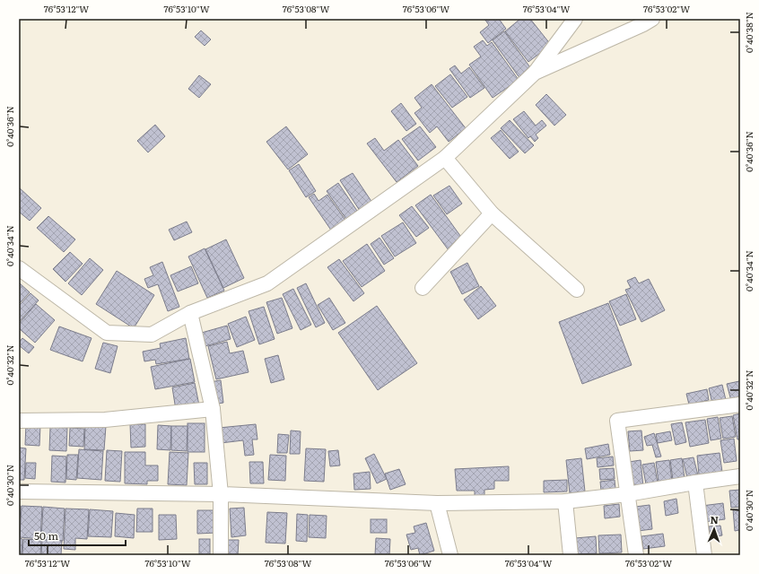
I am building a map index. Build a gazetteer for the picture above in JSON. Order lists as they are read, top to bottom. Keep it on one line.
{"scale_bar":"50 m","north":"top","coordinates":["76°53'12\"W","76°53'10\"W","76°53'08\"W","76°53'06\"W","76°53'04\"W","76°53'02\"W","0°40'38\"N","0°40'36\"N","0°40'34\"N","0°40'32\"N","0°40'30\"N"]}
